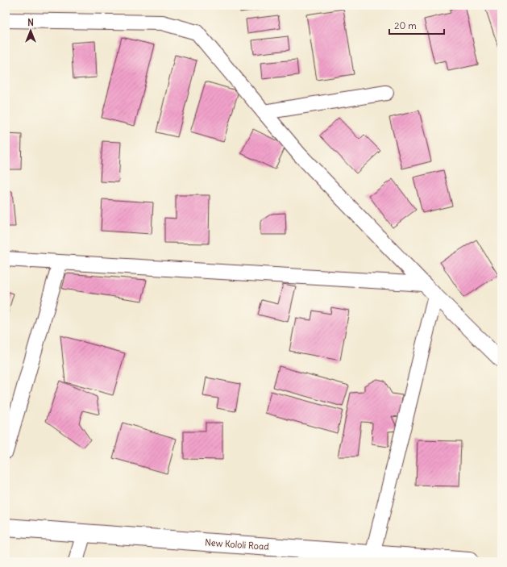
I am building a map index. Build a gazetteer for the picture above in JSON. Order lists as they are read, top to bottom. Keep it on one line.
{"streets":{"street":["New Kololi Road"]},"scale_bar":"20 m","north":"top"}
